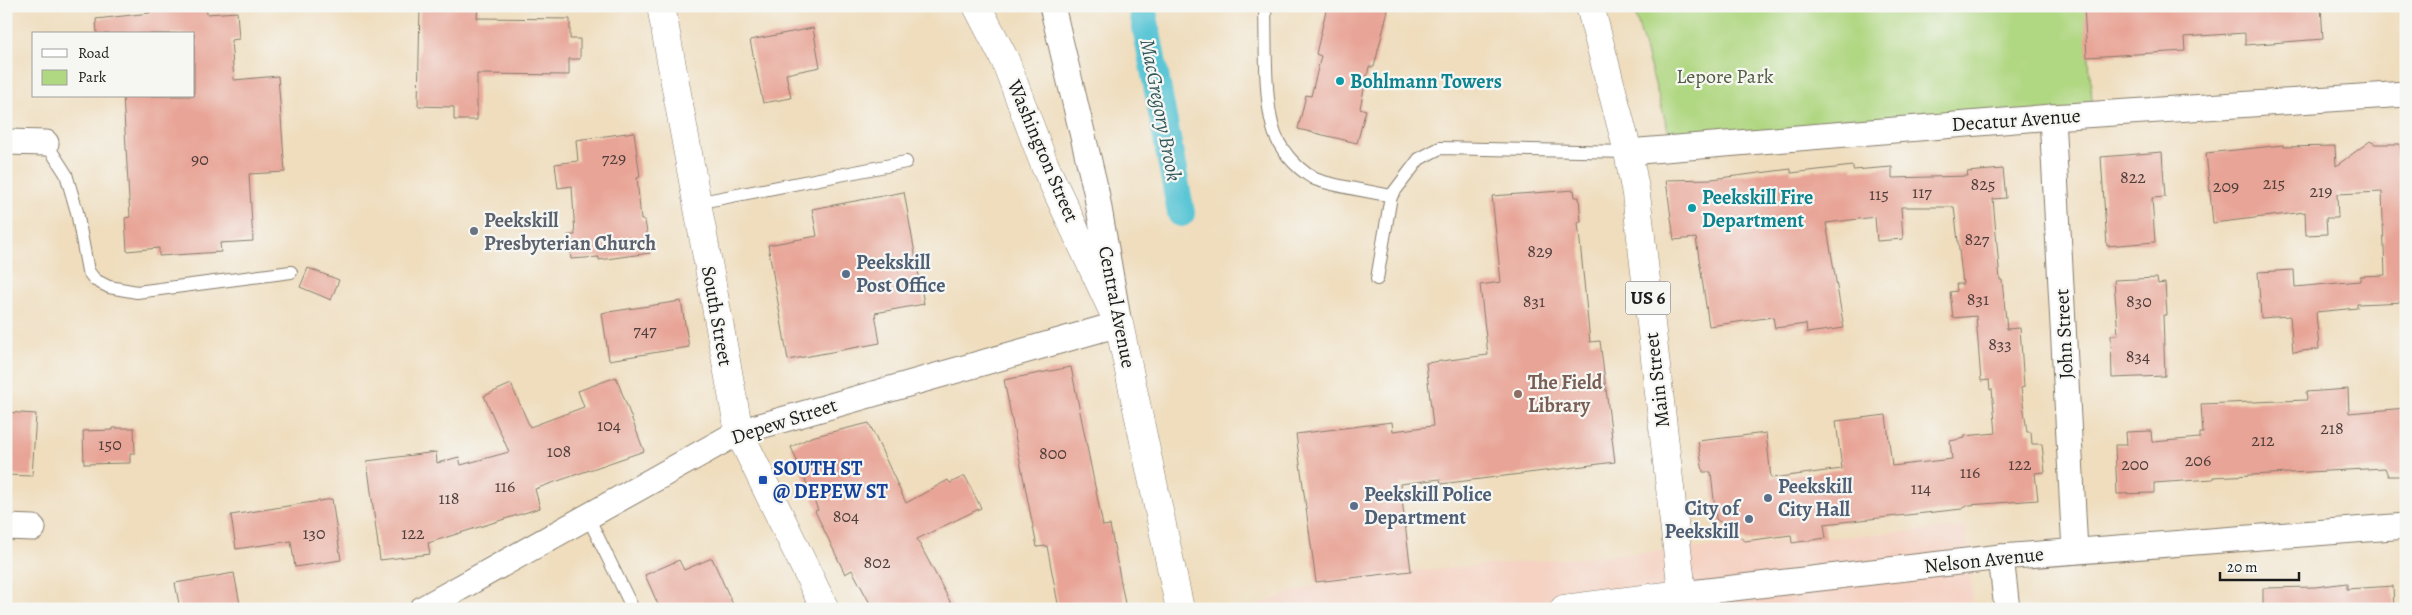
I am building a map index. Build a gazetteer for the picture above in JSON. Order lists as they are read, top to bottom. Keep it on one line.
{"streets":{"street":["Decatur Avenue","Washington Street","US 6","Central Avenue","South Street","John Street","Main Street","Depew Street","Nelson Avenue"]},"crossings":[["Decatur Avenue","John Street"],["Decatur Avenue","Main Street"],["Washington Street","Central Avenue"],["Washington Street","Depew Street"],["Central Avenue","Depew Street"],["South Street","Depew Street"],["John Street","Nelson Avenue"],["Main Street","Nelson Avenue"]],"water":["MacGregory Brook"],"parks":["Lepore Park"],"places":{"other":["Bohlmann Towers","Peekskill Fire Department","Peekskill Presbyterian Church","Peekskill Post Office","The Field Library","Peekskill City Hall","Peekskill Police Department","City of Peekskill"],"transit":["SOUTH ST @ DEPEW ST"]},"house_numbers":["729","90","822","215","825","209","219","117","115","827","829","831","831","830","747","833","834","104","218","212","150","108","800","206","122","200","116","116","114","118","804","130","122","802"],"legend":["Road","Park"],"scale_bar":"20 m"}
